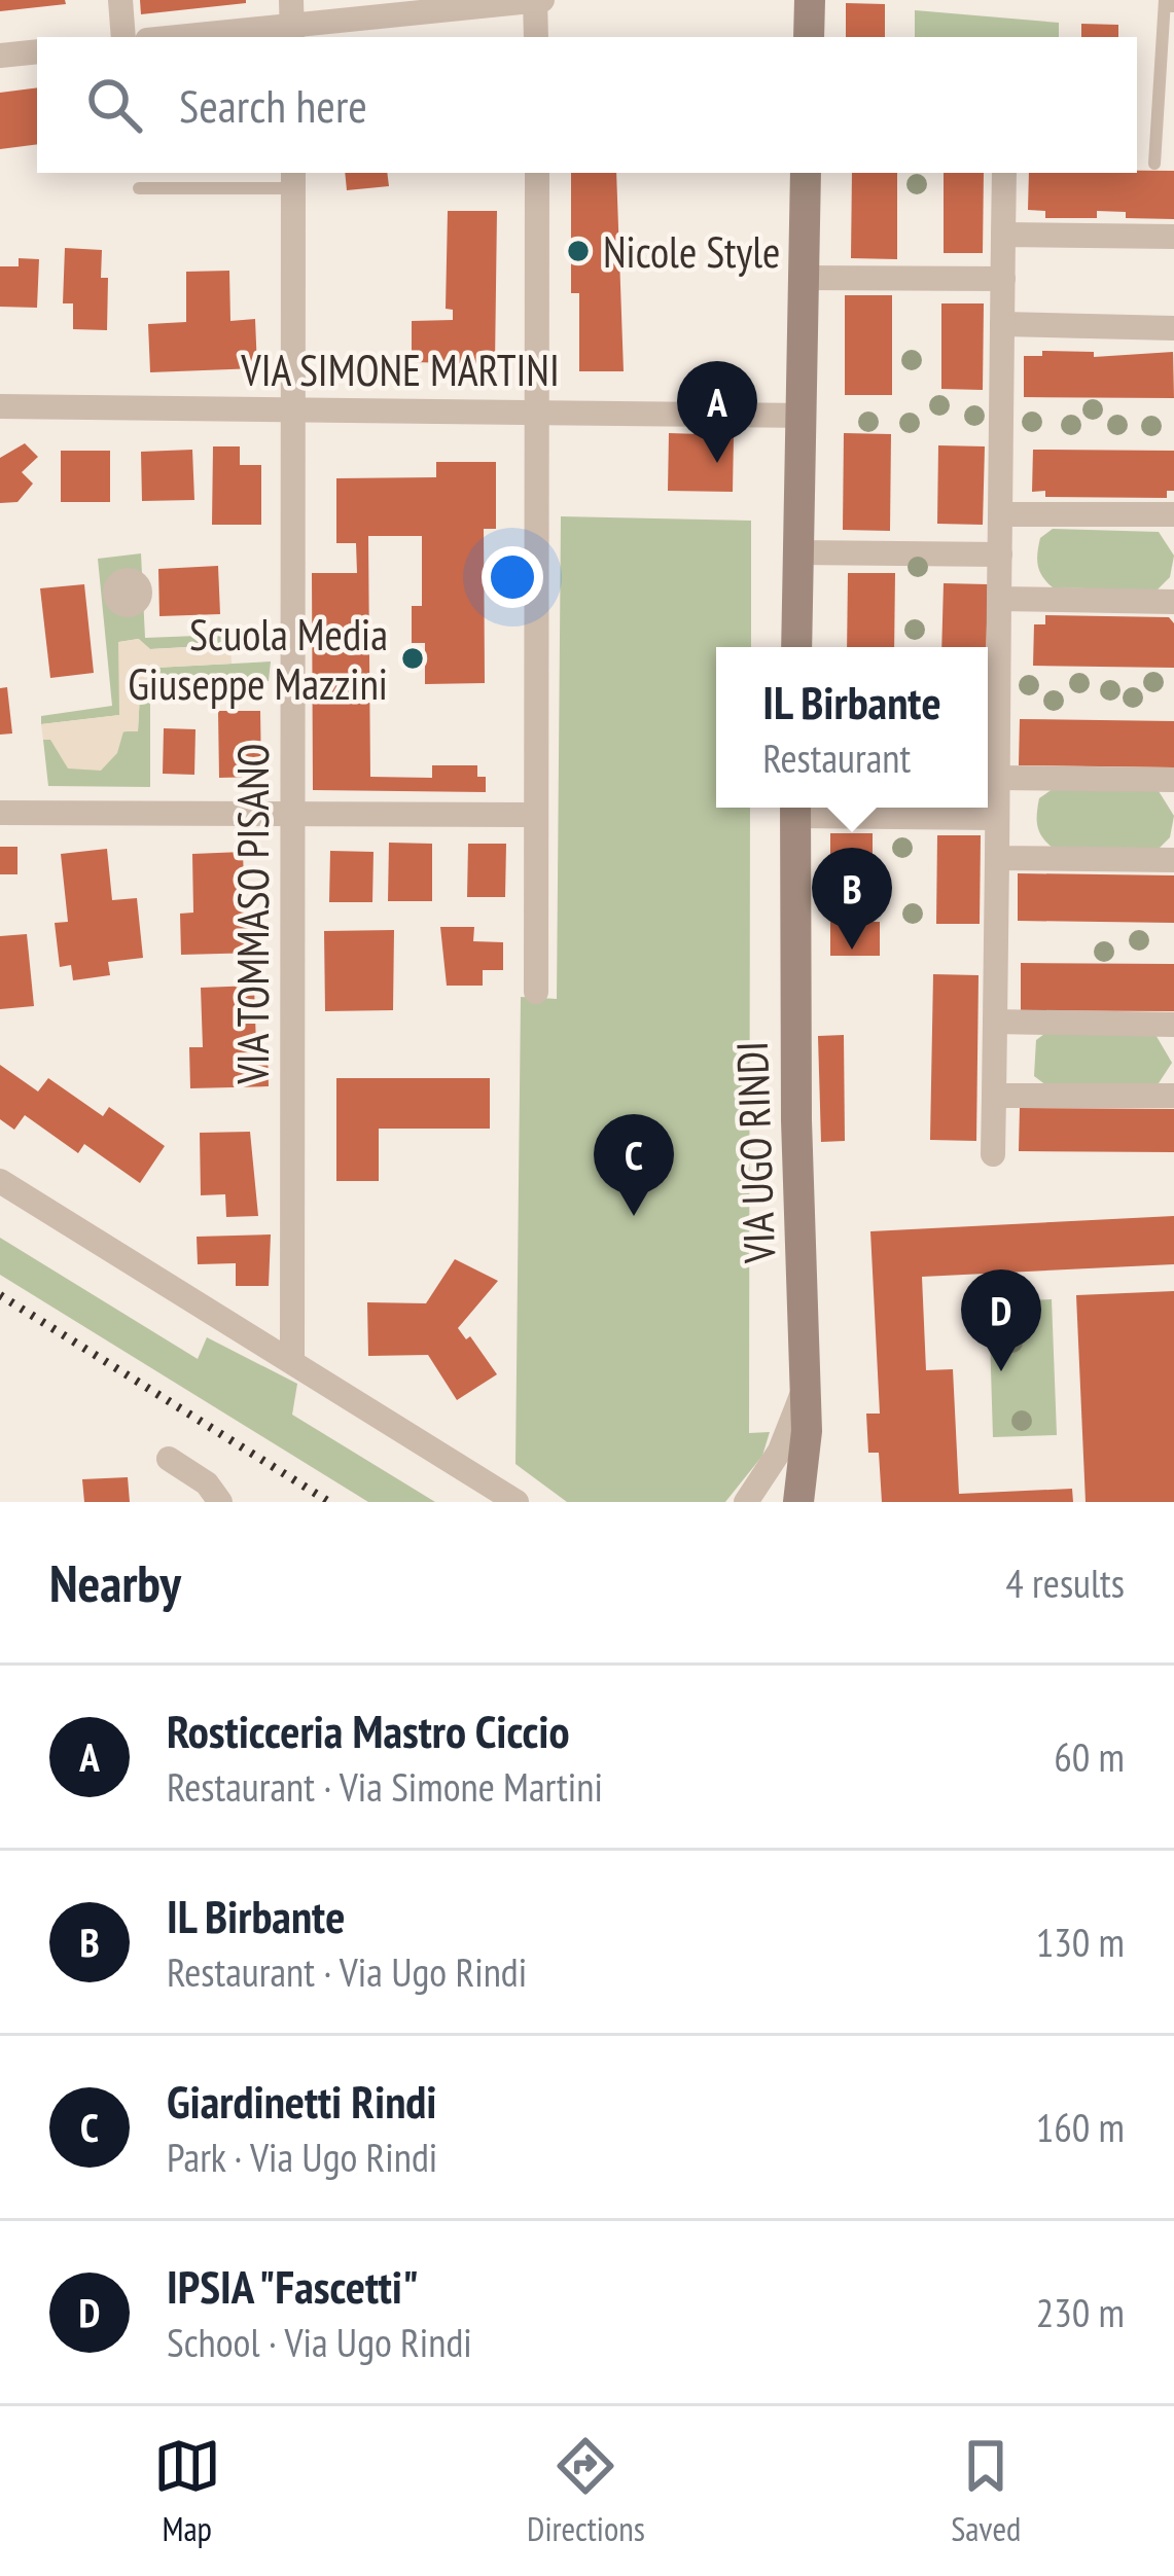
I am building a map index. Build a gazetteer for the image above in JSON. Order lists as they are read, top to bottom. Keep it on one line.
{"streets":{"street":["VIA SIMONE MARTINI","VIA TOMMASO PISANO","VIA UGO RINDI"]},"crossings":[["VIA SIMONE MARTINI","VIA TOMMASO PISANO"]],"places":["Nicole Style","Scuola Media Giuseppe Mazzini"],"page":{"search":"Search here","pins":["A","B","C","D"],"popup":["IL Birbante","Restaurant"],"heading":["Nearby","4 results"],"list":[{"mark":"A","name":"Rosticceria Mastro Ciccio","note":"Restaurant · Via Simone Martini","value":"60 m"},{"mark":"B","name":"IL Birbante","note":"Restaurant · Via Ugo Rindi","value":"130 m"},{"mark":"C","name":"Giardinetti Rindi","note":"Park · Via Ugo Rindi","value":"160 m"},{"mark":"D","name":"IPSIA \"Fascetti\"","note":"School · Via Ugo Rindi","value":"230 m"}],"nav":["Map","Directions","Saved"]}}
